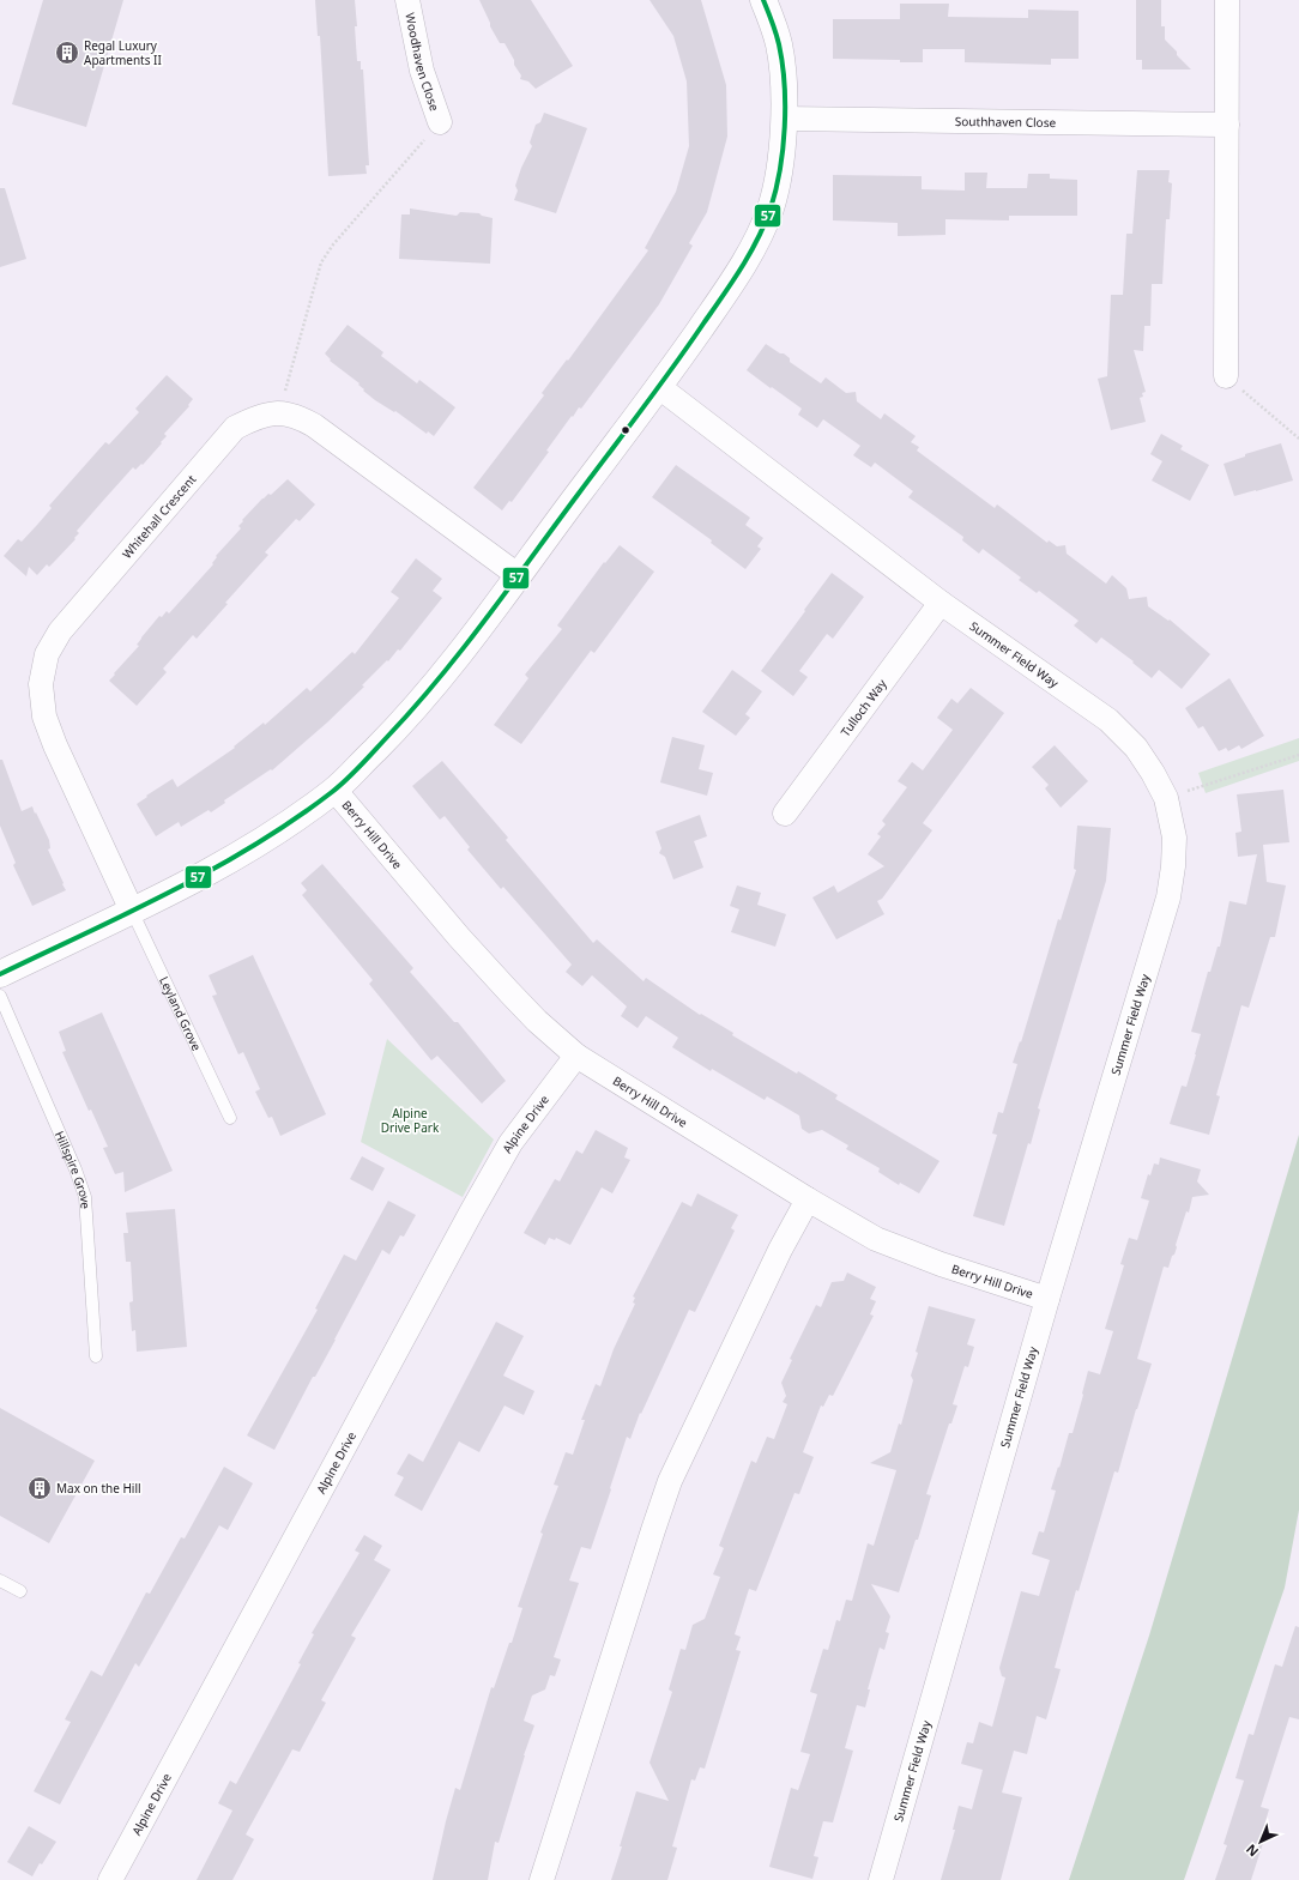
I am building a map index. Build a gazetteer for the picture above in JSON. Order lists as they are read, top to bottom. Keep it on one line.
{"streets":{"street":["Woodhaven Close","Southhaven Close","Whitehall Crescent","Summer Field Way","Tulloch Way","Berry Hill Drive","Alpine Drive"],"lane":["Leyland Grove","Hillspire Grove"]},"crossings":[["Whitehall Crescent","Leyland Grove"],["Summer Field Way","Tulloch Way"],["Summer Field Way","Berry Hill Drive"],["Berry Hill Drive","Alpine Drive"]],"parks":["Alpine Drive Park"],"places":{"building":["Regal Luxury Apartments II","Max on the Hill"]},"lines":["transit line 57"],"north":"bottom left"}
